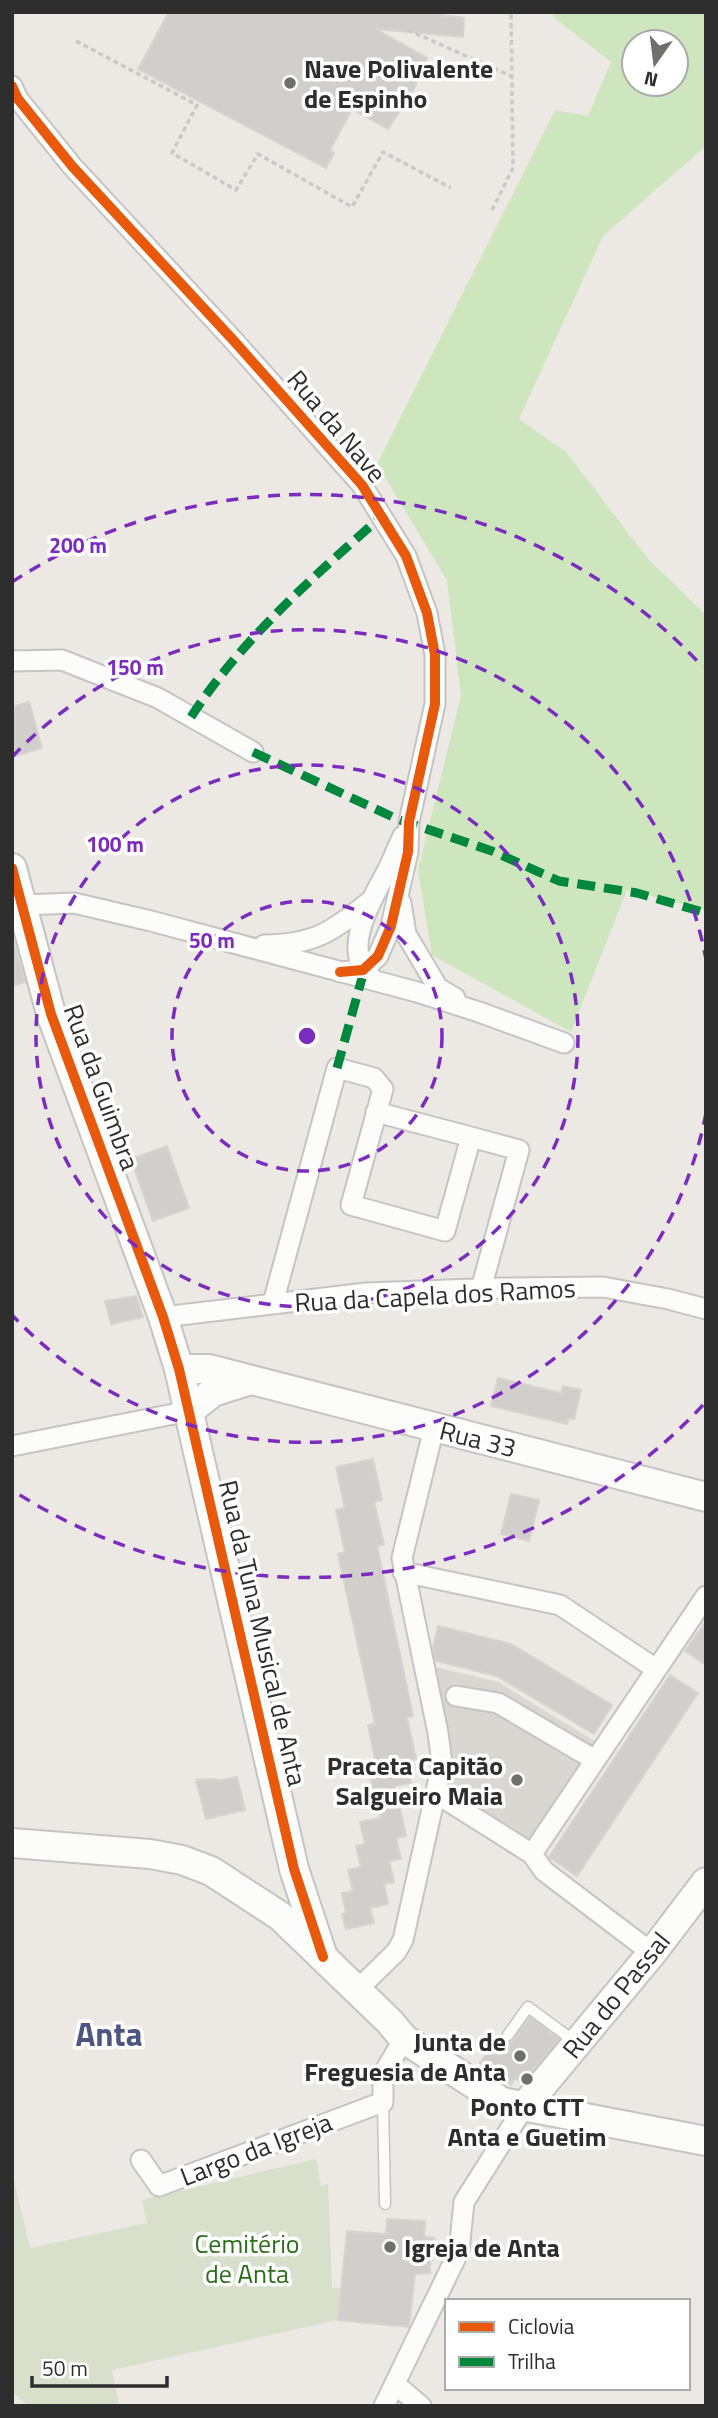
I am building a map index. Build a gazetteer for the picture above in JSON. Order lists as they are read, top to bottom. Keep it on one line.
{"streets":{"street":["Rua da Nave","Rua da Guimbra","Rua da Capela dos Ramos","Rua 33","Rua da Tuna Musical de Anta","Rua do Passal","Largo da Igreja"]},"crossings":[["Rua da Nave","Rua da Guimbra"],["Rua da Guimbra","Rua da Capela dos Ramos"],["Rua da Guimbra","Rua da Tuna Musical de Anta"],["Rua da Capela dos Ramos","Rua da Tuna Musical de Anta"],["Rua 33","Rua da Tuna Musical de Anta"]],"districts":["Anta"],"parks":["Cemitério de Anta"],"places":["Nave Polivalente de Espinho","Praceta Capitão Salgueiro Maia","Junta de Freguesia de Anta","Ponto CTT Anta e Guetim","Igreja de Anta"],"legend":["Ciclovia","Trilha"],"scale_bar":"50 m","north":"bottom","rings":["200 m","150 m","100 m","50 m"]}
